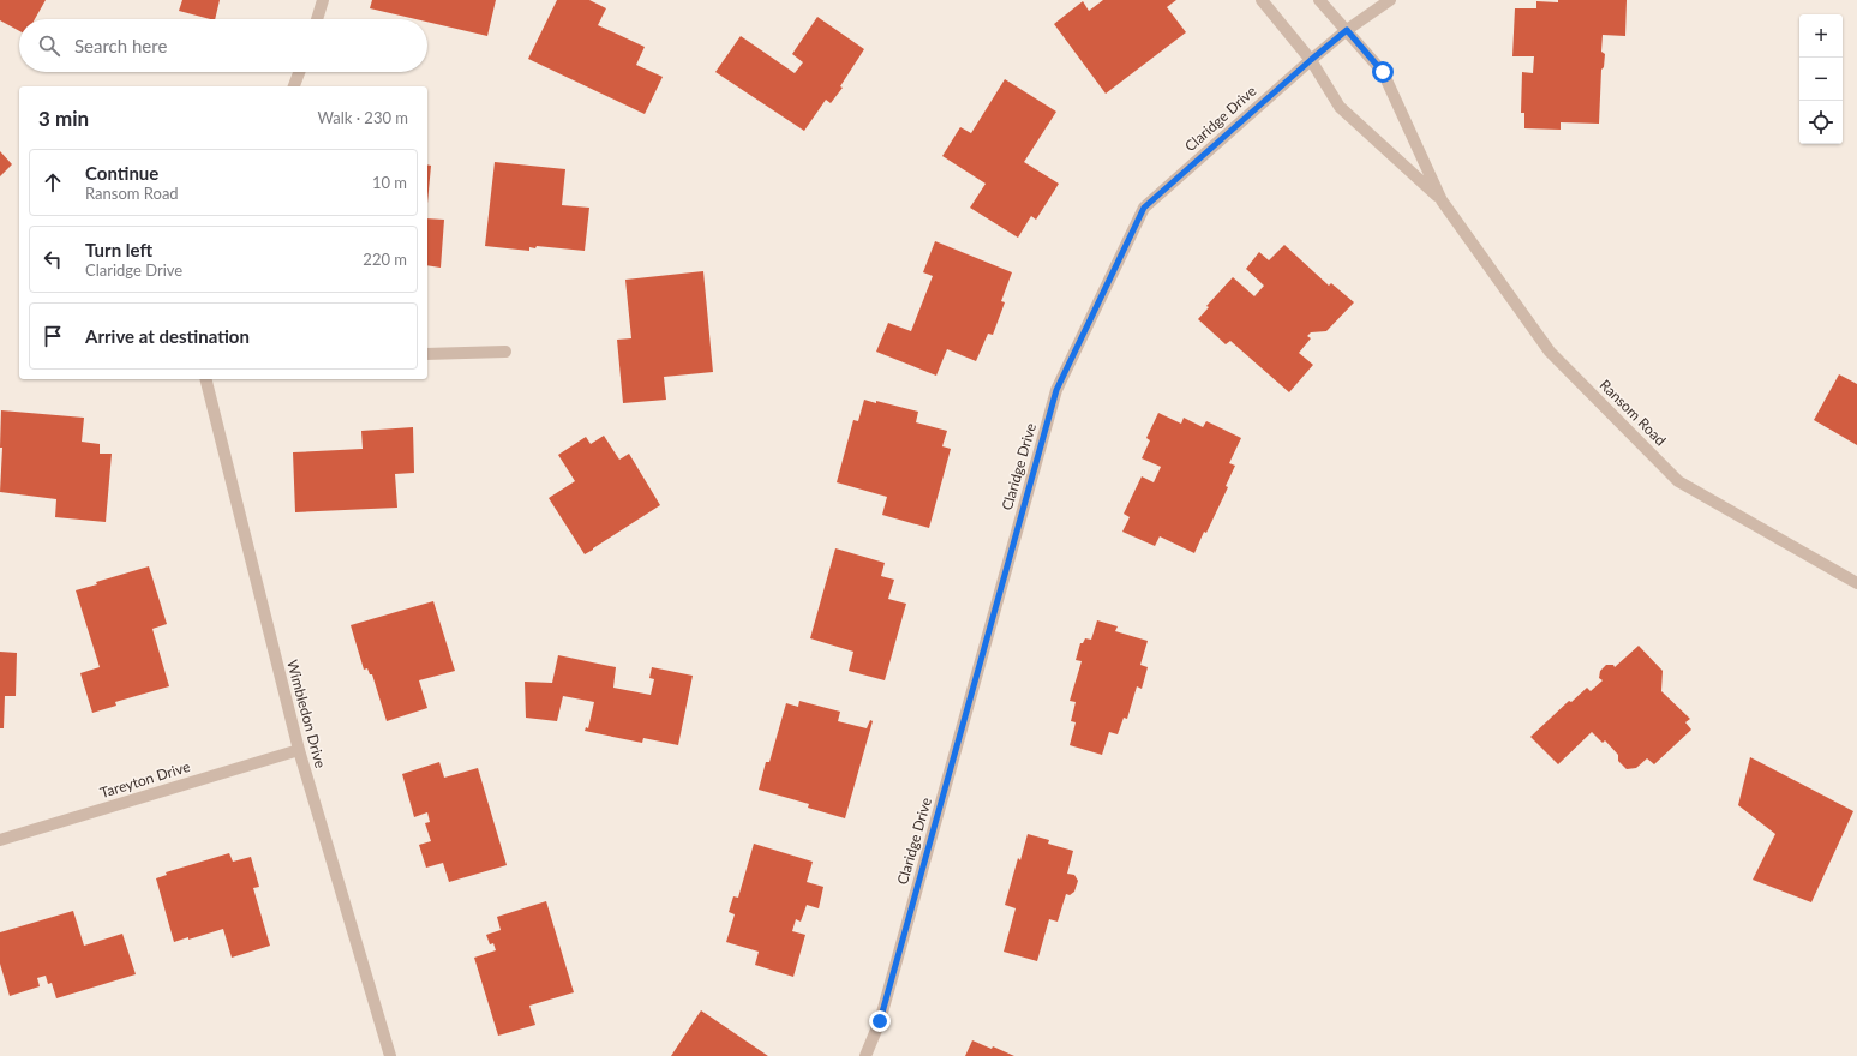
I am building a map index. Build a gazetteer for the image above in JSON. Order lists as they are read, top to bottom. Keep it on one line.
{"streets":{"street":["Claridge Drive","Ransom Road","Wimbledon Drive","Tareyton Drive"]},"crossings":[["Claridge Drive","Ransom Road"],["Wimbledon Drive","Tareyton Drive"]],"page":{"map_buttons":["+","−"],"search":"Search here","heading":["3 min","Walk · 230 m"],"list":[["Continue","Ransom Road","10 m"],["Turn left","Claridge Drive","220 m"],"Arrive at destination"]}}
